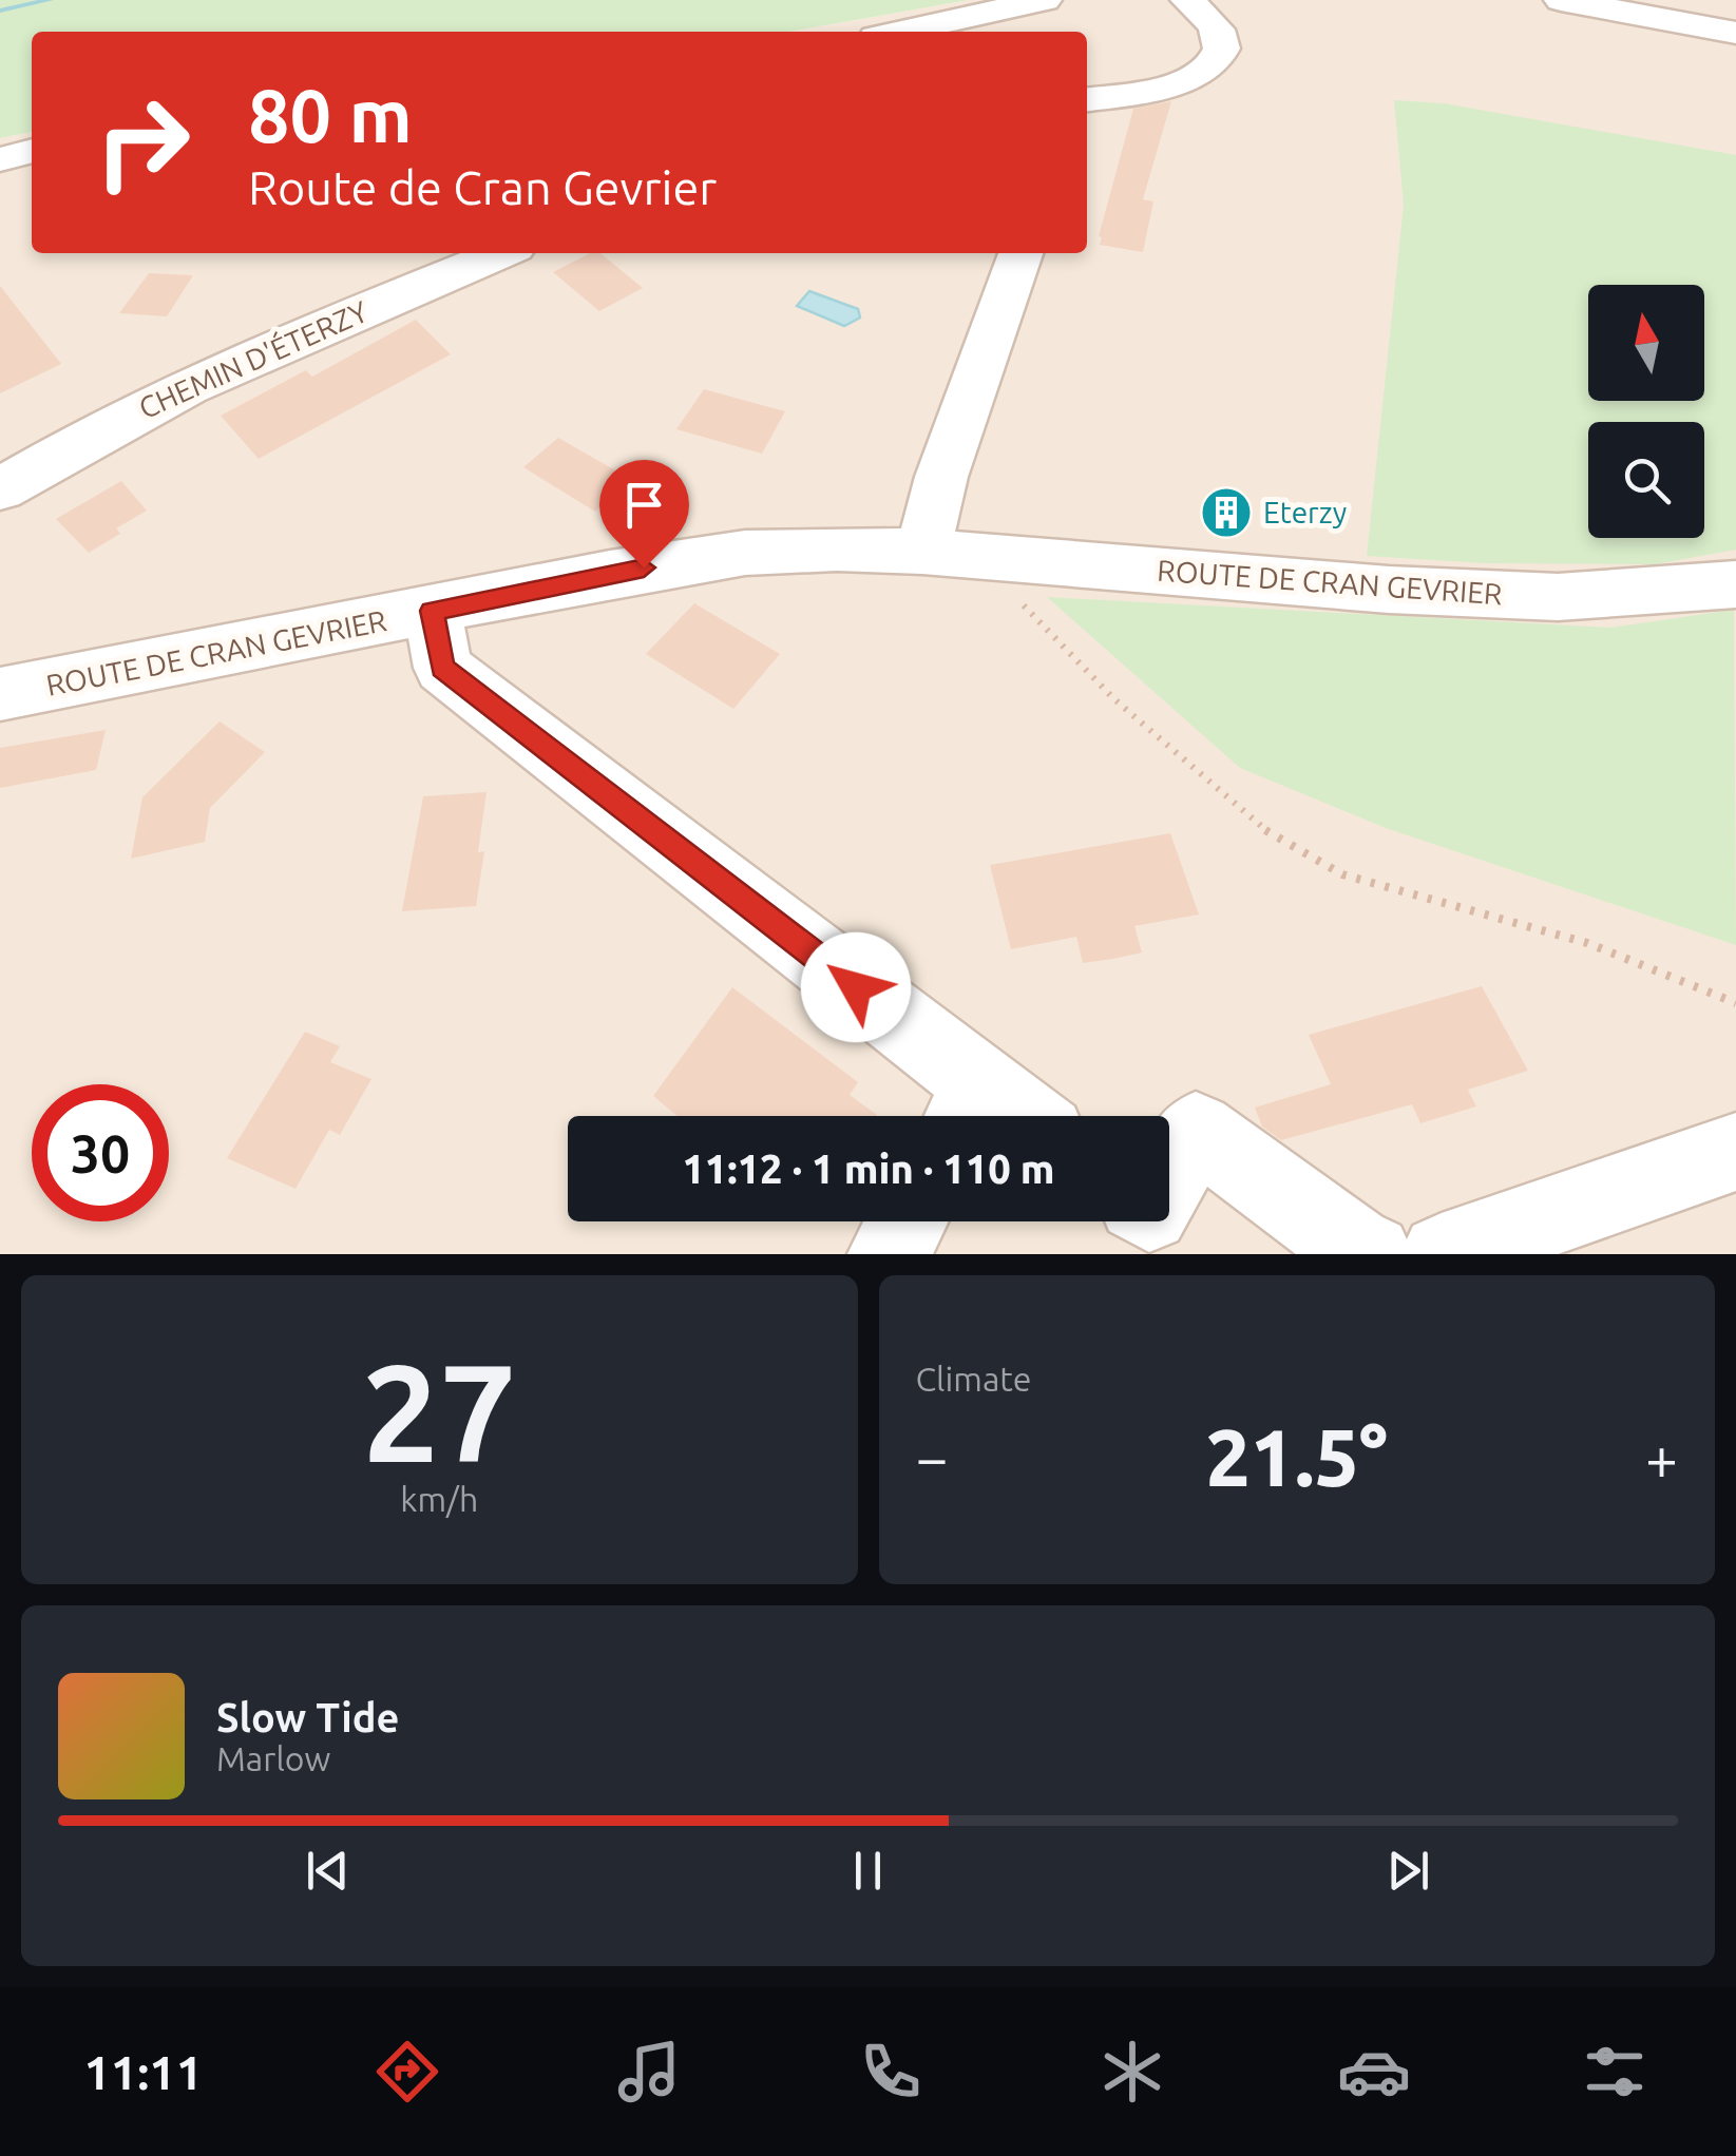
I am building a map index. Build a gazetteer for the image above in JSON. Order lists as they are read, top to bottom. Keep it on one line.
{"streets":{"street":["CHEMIN D'ÉTERZY","ROUTE DE CRAN GEVRIER"]},"places":{"building":["Eterzy"]},"north":"top","page":{"turn":["80 m","Route de Cran Gevrier"],"limit":"30","trip":"11:12 · 1 min · 110 m","tile":[["27","km/h"],"Climate"],"heat":["−","21.5°","+"],"song":["Slow Tide","Marlow"],"tabs":"11:11"}}
